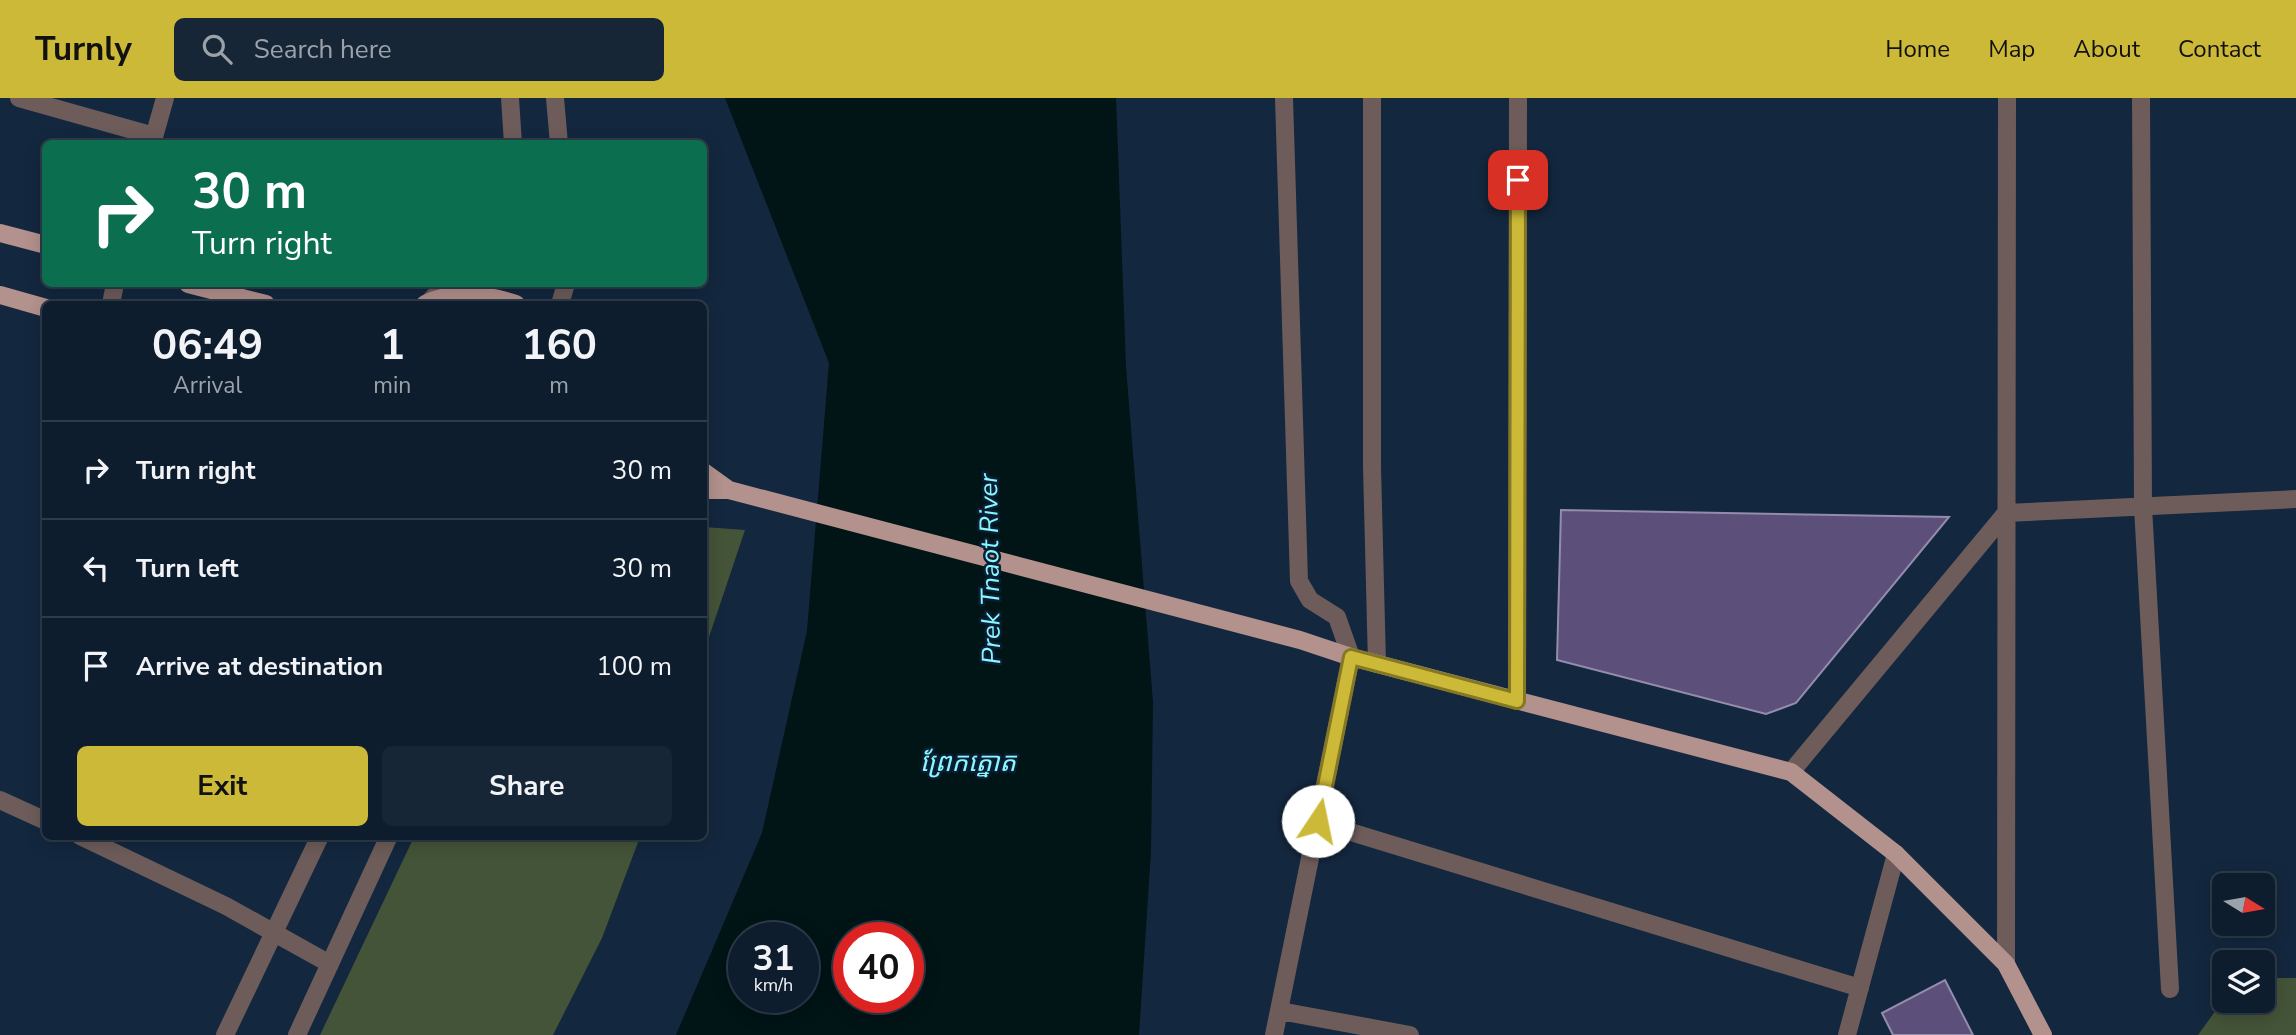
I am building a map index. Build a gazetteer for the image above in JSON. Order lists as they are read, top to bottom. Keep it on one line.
{"water":["Prek Tnaot River","ព្រែកត្នោត"],"north":"right","page":{"header":"Turnly","search":"Search here","nav":["Home","Map","About","Contact"],"turn":["30 m","Turn right"],"eta":["06:49","Arrival","1","min","160","m"],"list":[{"name":"Turn right","value":"30 m"},{"name":"Turn left","value":"30 m"},{"name":"Arrive at destination","value":"100 m"}],"buttons":["Exit","Share"],"speed":"31 km/h","limit":"40"}}
